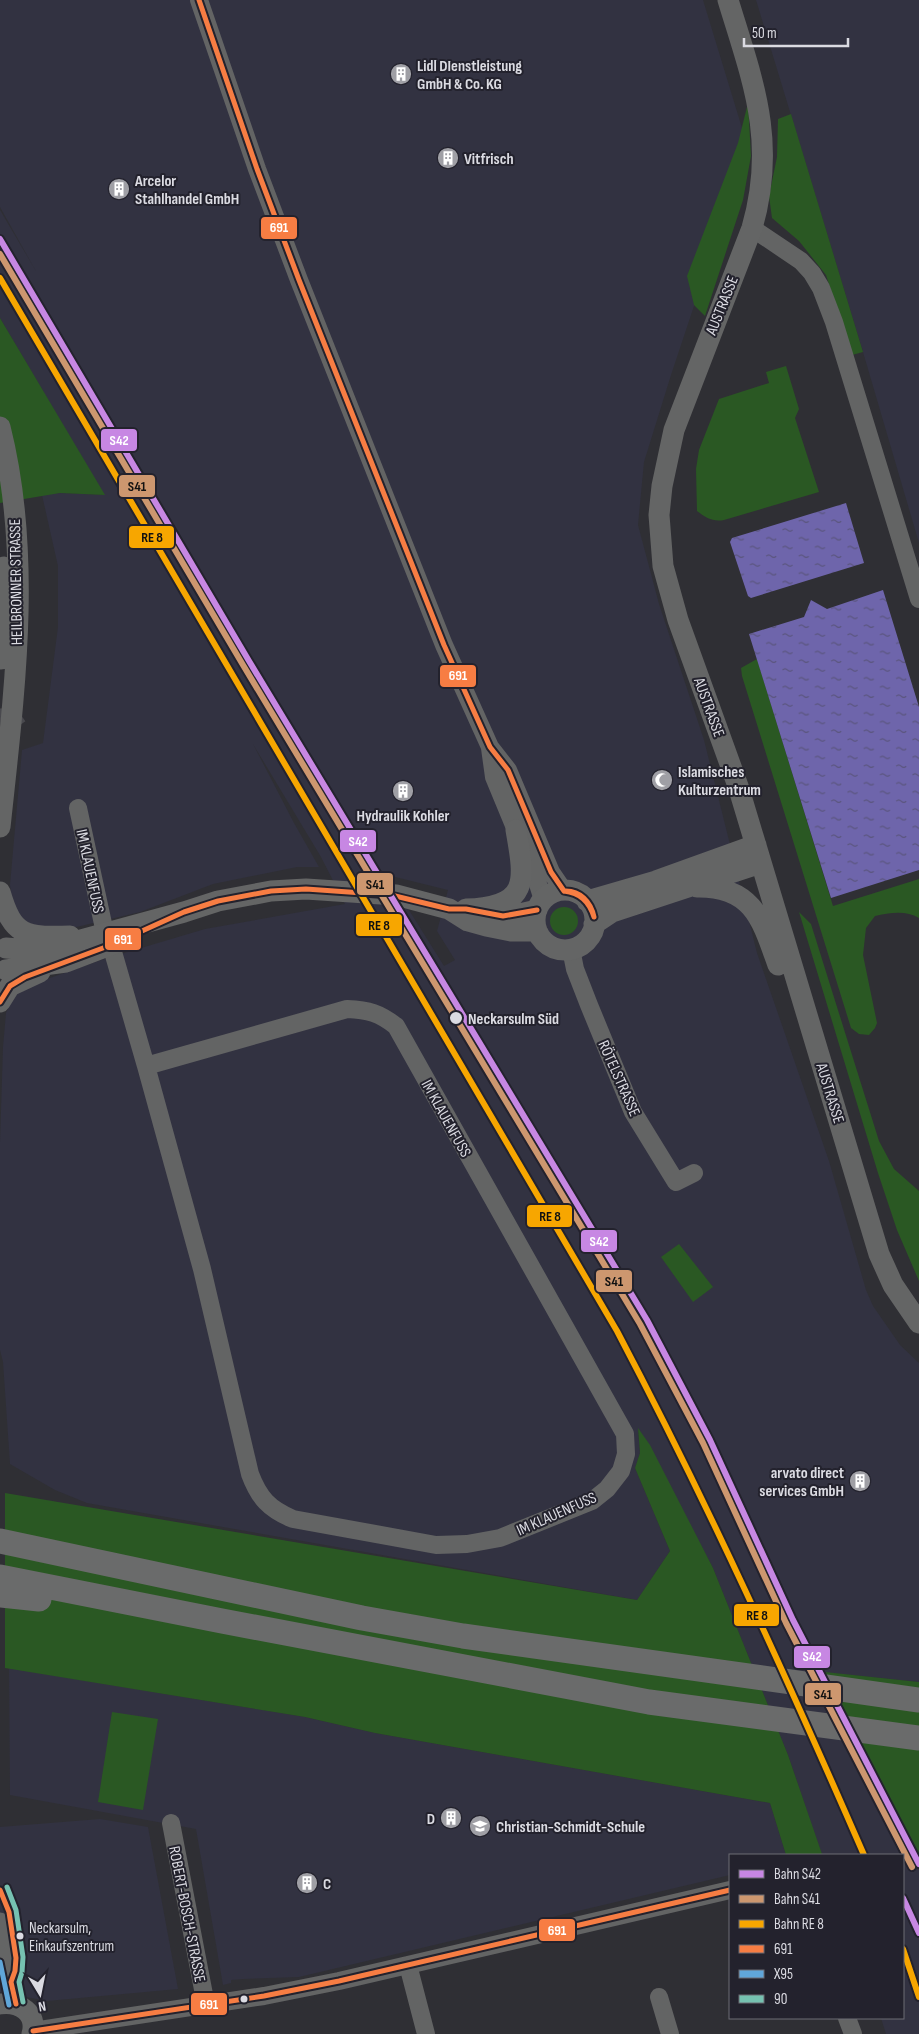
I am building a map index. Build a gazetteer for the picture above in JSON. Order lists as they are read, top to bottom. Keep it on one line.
{"streets":{"main road":["AUSTRASSE","HEILBRONNER STRASSE"],"street":["IM KLAUENFUSS","RÖTELSTRASSE","ROBERT-BOSCH-STRASSE"]},"places":{"building":["Lidl DIenstleistung GmbH & Co. KG","Vitfrisch","Arcelor Stahlhandel GmbH","Hydraulik Kohler","arvato direct services GmbH","D","C"],"mosque":["Islamisches Kulturzentrum"],"other":["Neckarsulm Süd","Neckarsulm, Einkaufszentrum"],"school or university":["Christian-Schmidt-Schule"]},"lines":["transit line 691","rail line S42","rail line S41","transit line 90","transit line X95"],"legend":["Bahn S42","Bahn S41","Bahn RE 8","691","X95","90"],"scale_bar":"50 m","north":"bottom"}
